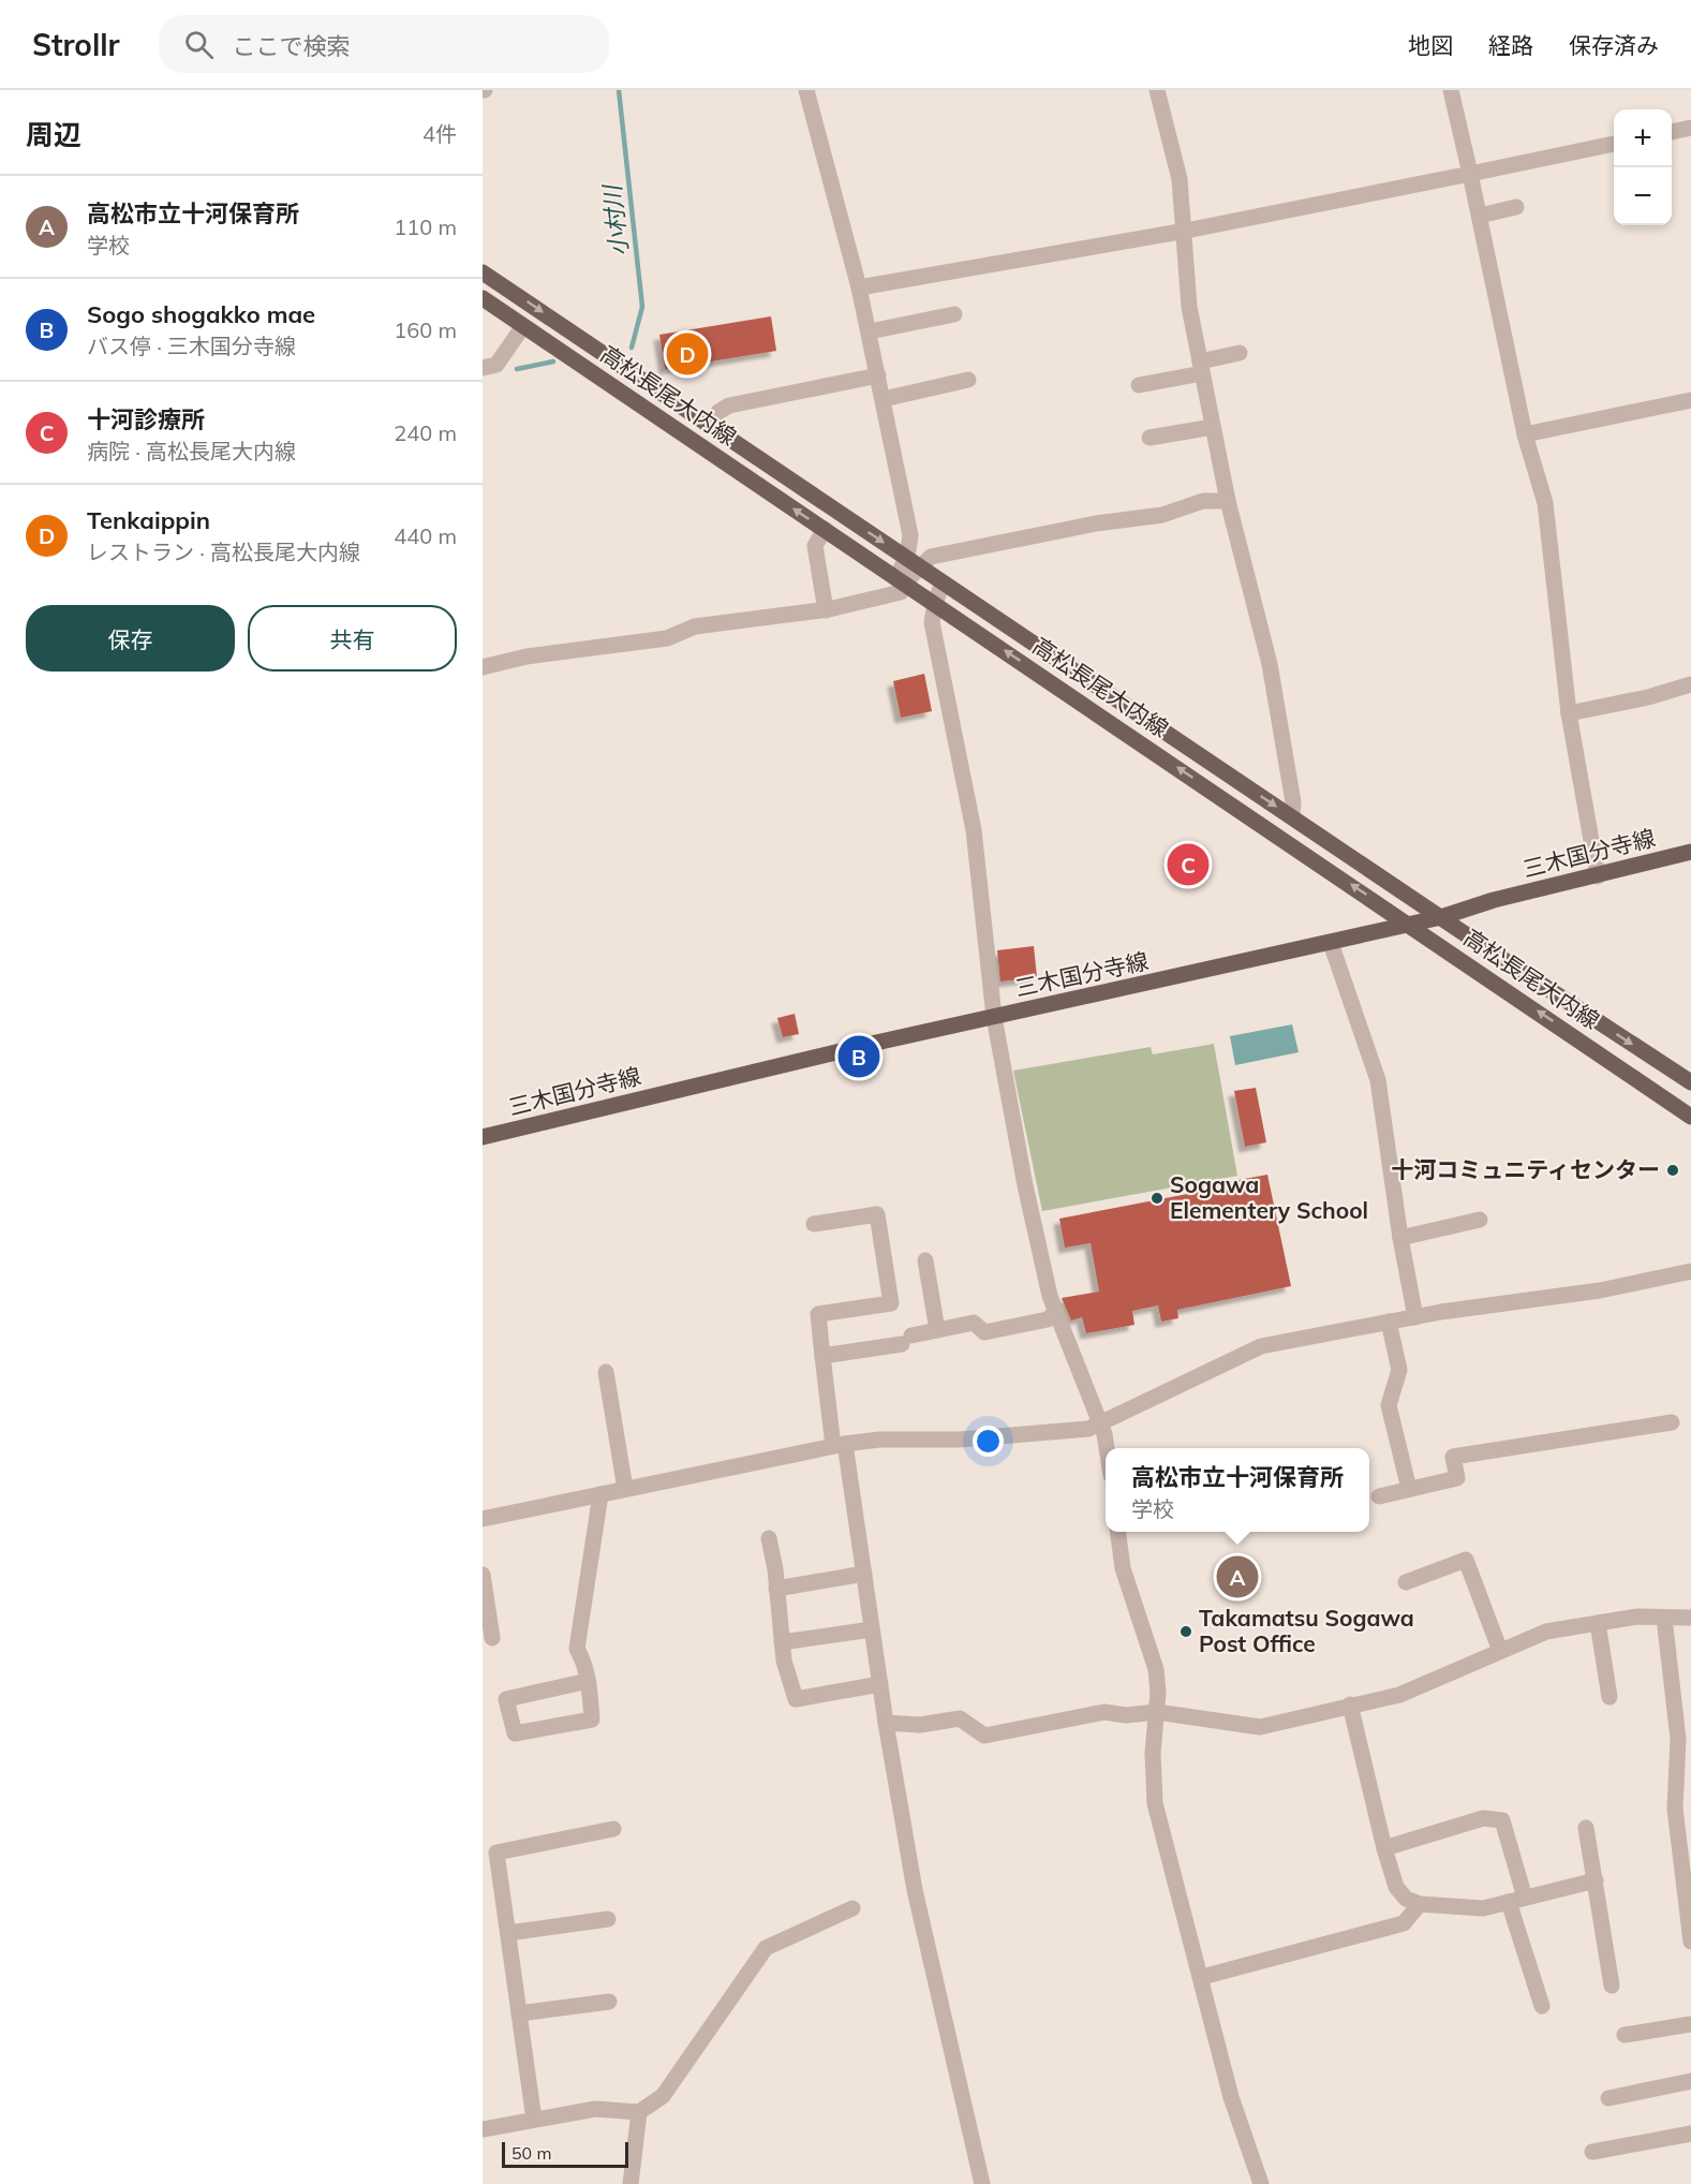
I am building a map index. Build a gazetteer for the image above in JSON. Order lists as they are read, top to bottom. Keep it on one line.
{"streets":{"main road":["高松長尾大内線","三木国分寺線"]},"crossings":[["高松長尾大内線","三木国分寺線"]],"water":["小村川"],"places":["十河コミュニティセンター","Sogawa Elementery School","Takamatsu Sogawa Post Office"],"scale_bar":"50 m","page":{"header":"Strollr","search":"ここで検索","nav":["地図","経路","保存済み"],"heading":["周辺","4件"],"map_buttons":["+","−"],"list":[{"mark":"A","name":"高松市立十河保育所","note":"学校","value":"110 m"},{"mark":"B","name":"Sogo shogakko mae","note":"バス停 · 三木国分寺線","value":"160 m"},{"mark":"C","name":"十河診療所","note":"病院 · 高松長尾大内線","value":"240 m"},{"mark":"D","name":"Tenkaippin","note":"レストラン · 高松長尾大内線","value":"440 m"}],"pins":["D","C","B","A"],"buttons":["保存","共有"],"popup":["高松市立十河保育所","学校"],"scale":"50 m"}}
